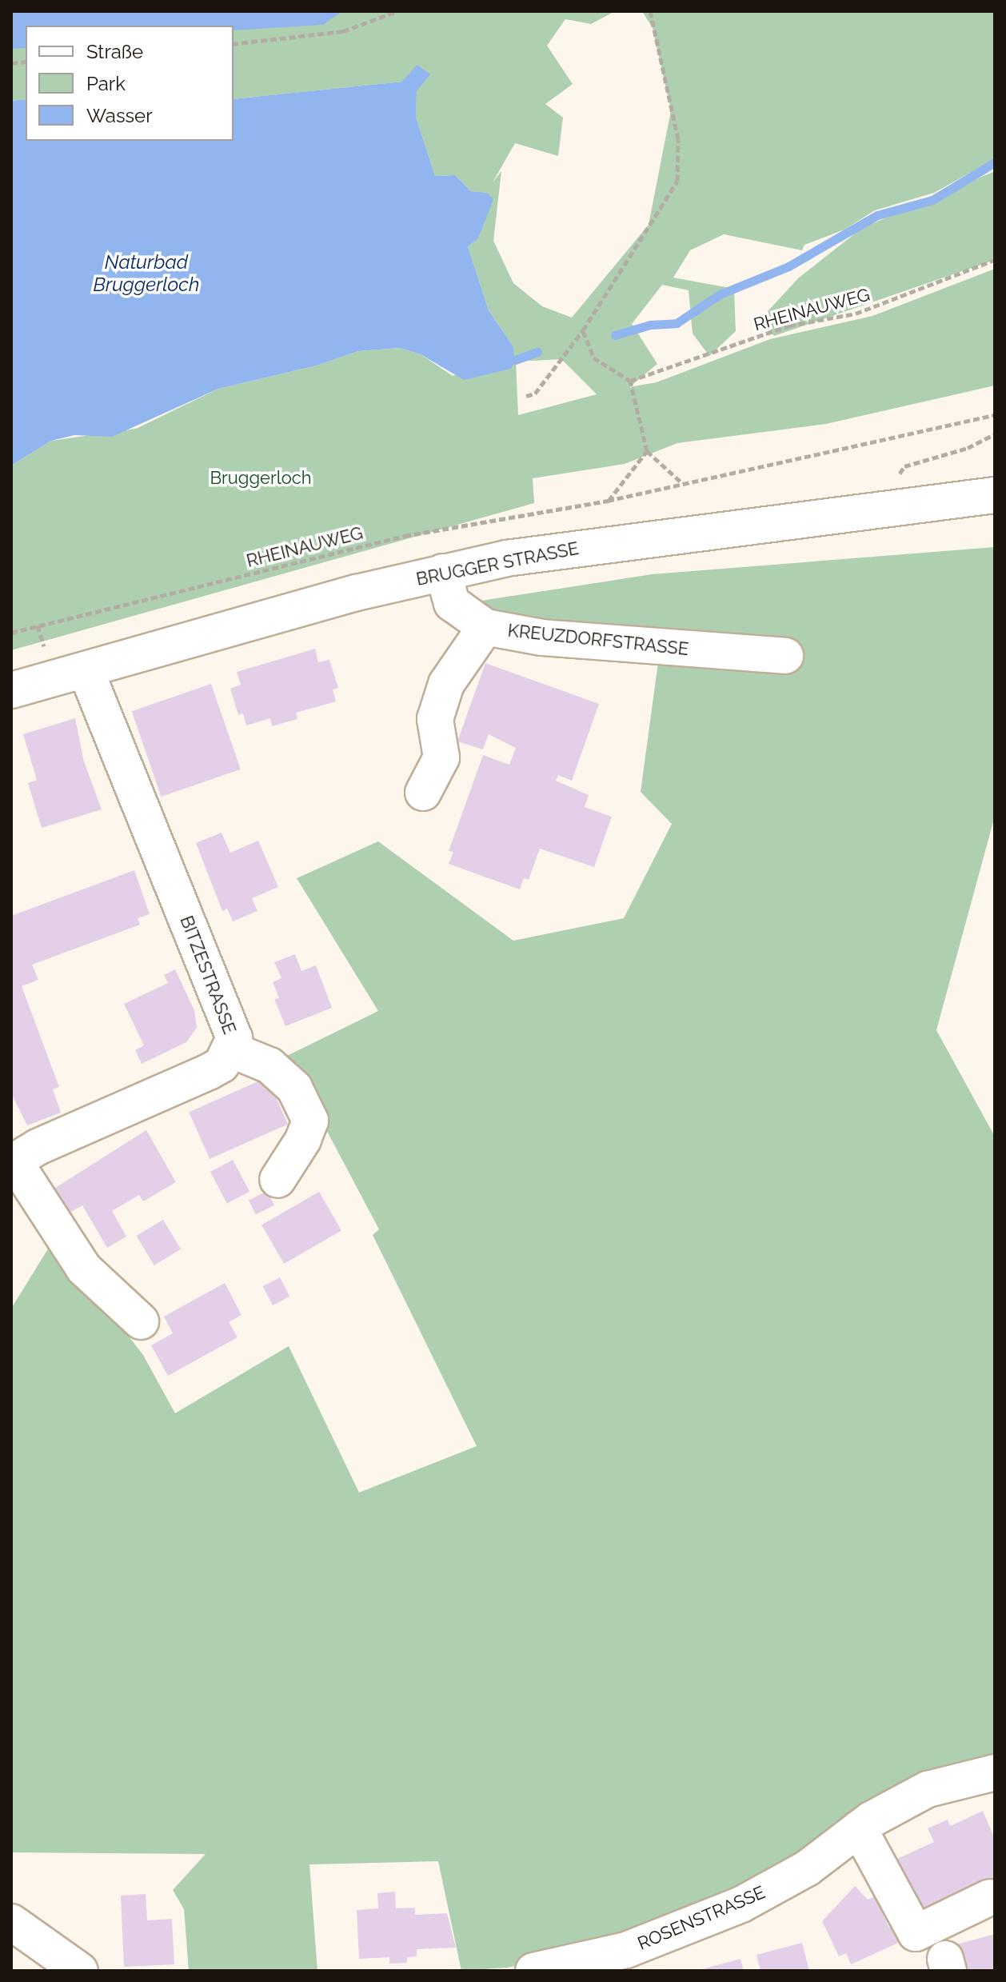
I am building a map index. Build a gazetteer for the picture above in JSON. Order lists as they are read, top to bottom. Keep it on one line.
{"streets":{"street":["BRUGGER STRASSE","KREUZDORFSTRASSE","BITZESTRASSE","ROSENSTRASSE"],"path":["RHEINAUWEG"]},"crossings":[["BRUGGER STRASSE","KREUZDORFSTRASSE"],["BRUGGER STRASSE","BITZESTRASSE"]],"water":["Naturbad Bruggerloch"],"parks":["Bruggerloch"],"legend":["Straße","Park","Wasser"]}
